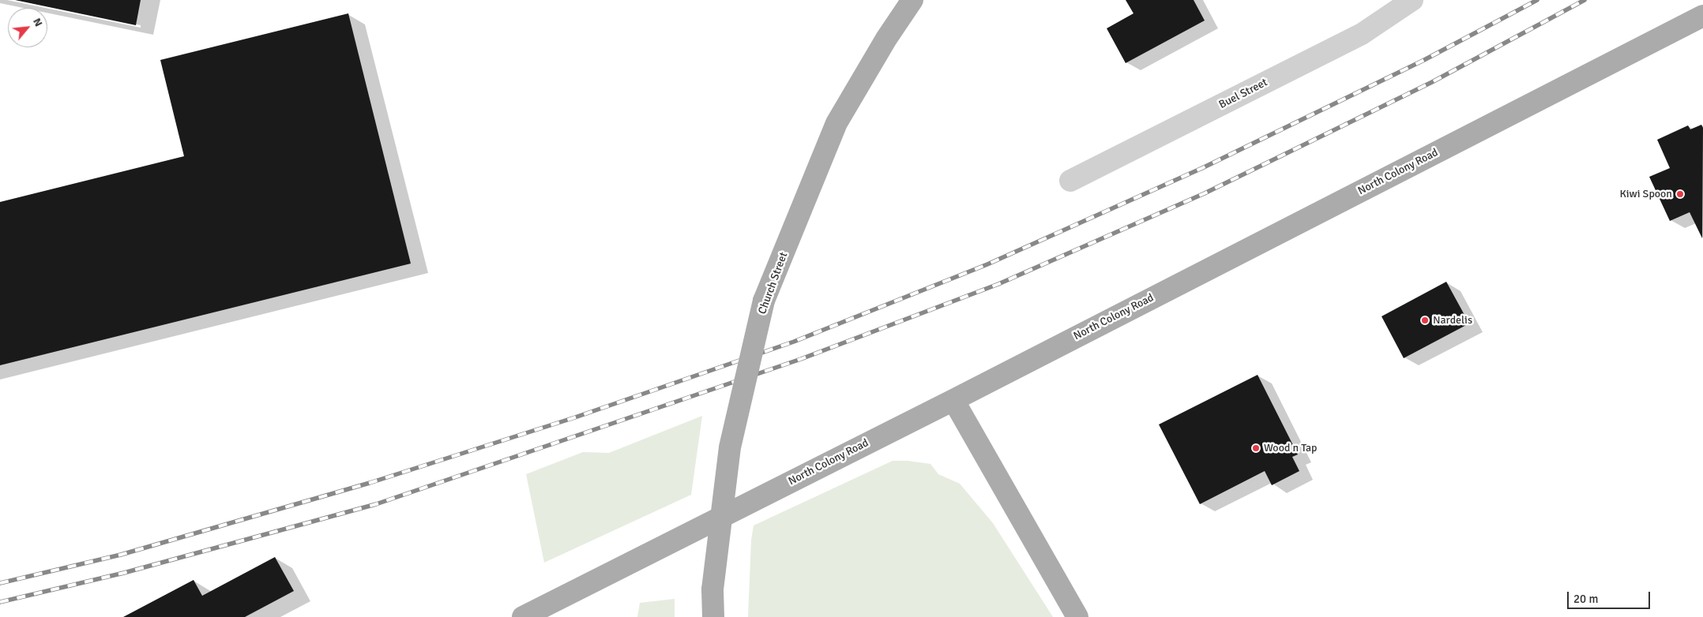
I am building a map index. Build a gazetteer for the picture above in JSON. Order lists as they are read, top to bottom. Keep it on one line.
{"streets":{"main road":["North Colony Road","Church Street"],"street":["Buel Street"]},"places":["Kiwi Spoon","Nardelis","Wood n Tap"],"scale_bar":"20 m","north":"top right"}
